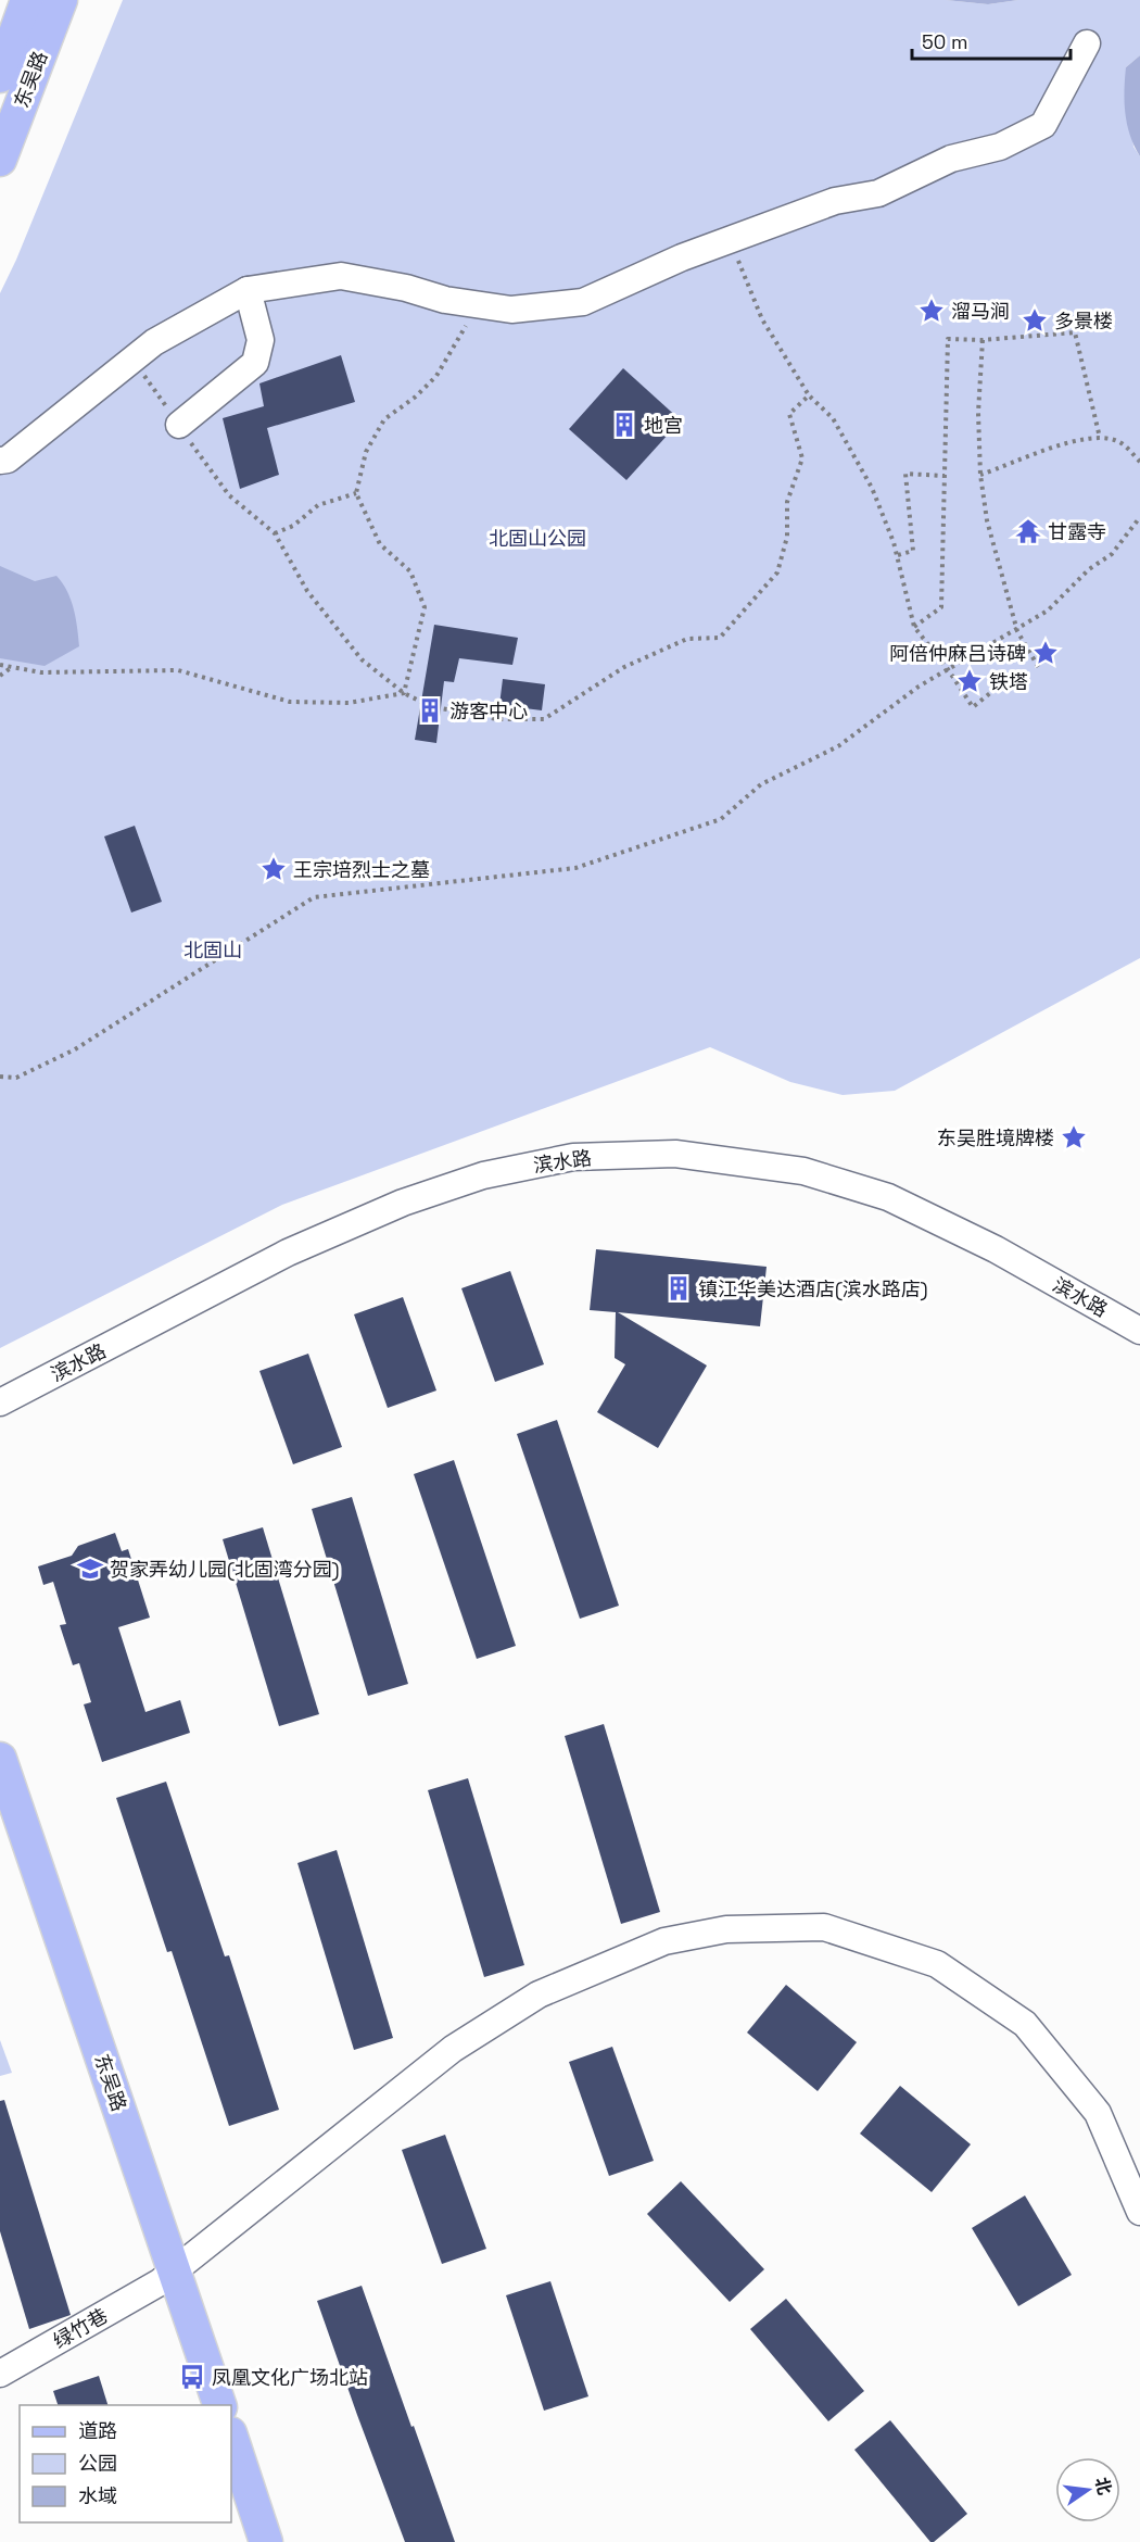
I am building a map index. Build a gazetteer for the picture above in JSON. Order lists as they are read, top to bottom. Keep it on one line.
{"streets":{"main road":["东吴路"],"street":["滨水路","绿竹巷"]},"crossings":[["东吴路","绿竹巷"]],"parks":["北固山公园","北固山"],"places":{"place":["溜马涧","多景楼","阿倍仲麻吕诗碑","铁塔","王宗培烈士之墓","东吴胜境牌楼"],"building":["地宫","游客中心","镇江华美达酒店(滨水路店)"],"temple":["甘露寺"],"school or university":["贺家弄幼儿园(北固湾分园)"],"bus stop":["凤凰文化广场北站"]},"legend":["道路","公园","水域"],"scale_bar":"50 m","north":"right"}
